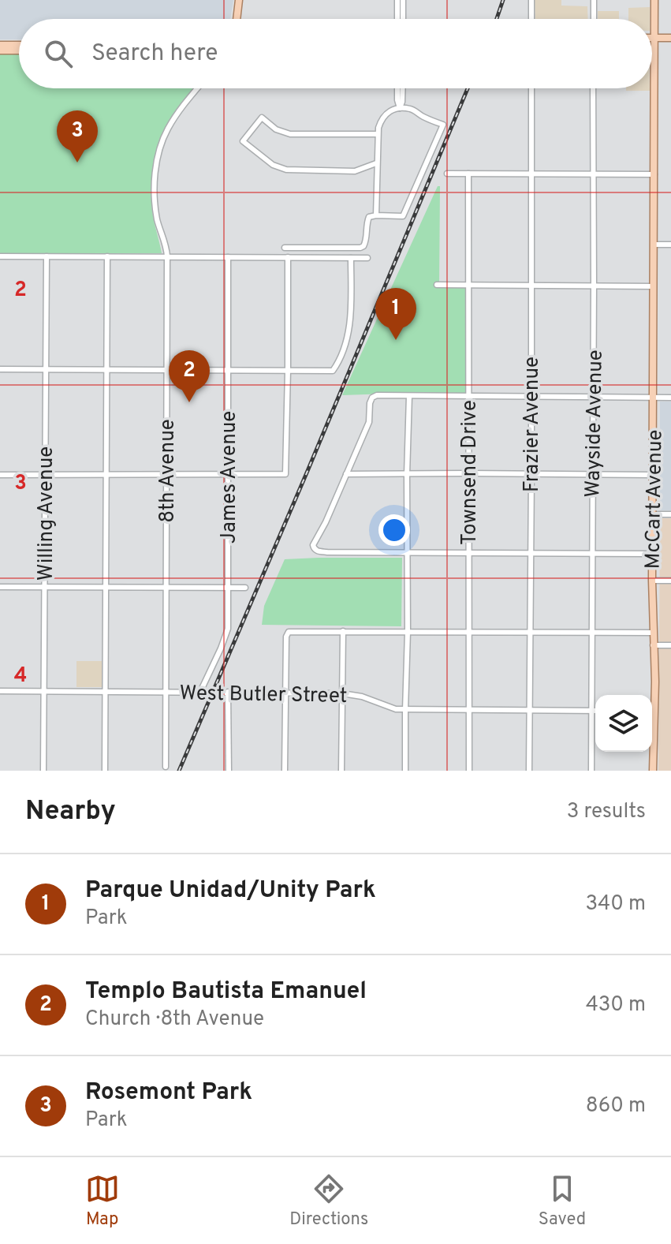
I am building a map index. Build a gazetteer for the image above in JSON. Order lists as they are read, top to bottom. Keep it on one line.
{"streets":{"main road":["McCart Avenue"],"street":["Wayside Avenue","Frazier Avenue","8th Avenue","Townsend Drive","James Avenue","Willing Avenue","West Butler Street"]},"crossings":[["Wayside Avenue","West Butler Street"],["Frazier Avenue","West Butler Street"],["8th Avenue","West Butler Street"],["Townsend Drive","West Butler Street"],["James Avenue","West Butler Street"],["Willing Avenue","West Butler Street"]],"page":{"search":"Search here","pins":["3","1","2"],"heading":["Nearby","3 results"],"list":[{"mark":"1","name":"Parque Unidad/Unity Park","note":"Park","value":"340 m"},{"mark":"2","name":"Templo Bautista Emanuel","note":"Church · 8th Avenue","value":"430 m"},{"mark":"3","name":"Rosemont Park","note":"Park","value":"860 m"}],"nav":["Map","Directions","Saved"]},"grid":{"rows":["2","3","4"]}}
